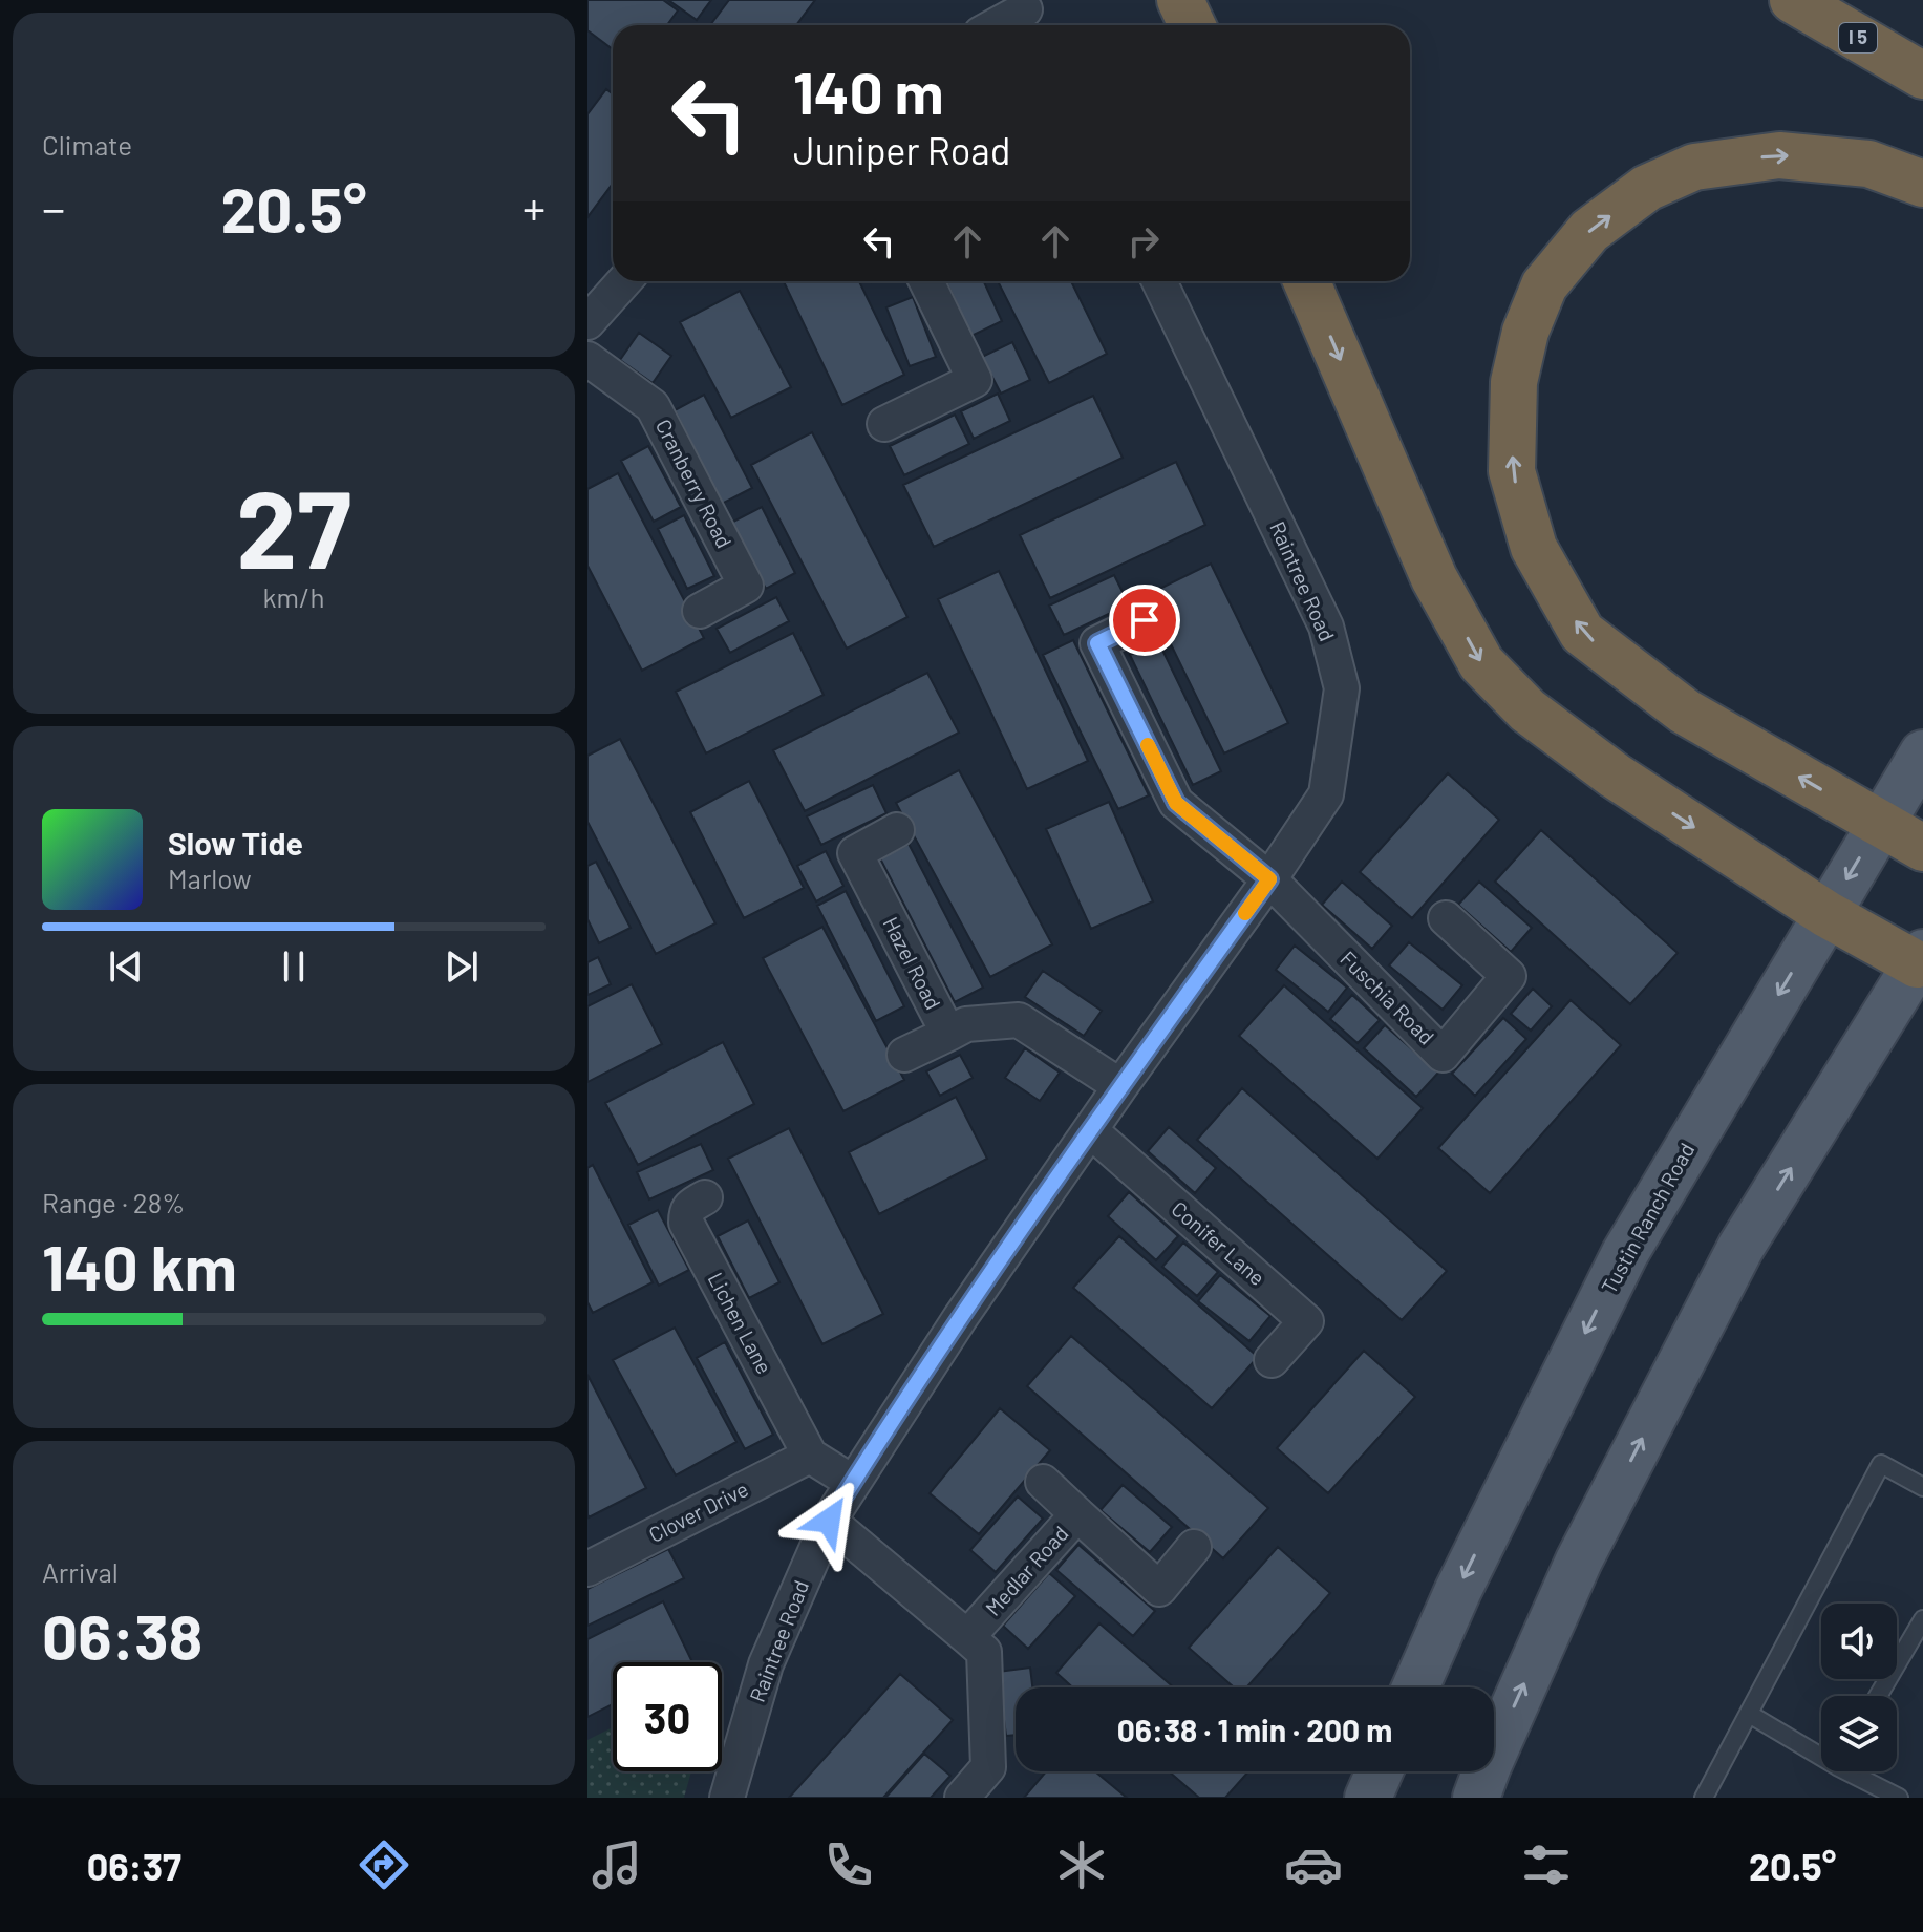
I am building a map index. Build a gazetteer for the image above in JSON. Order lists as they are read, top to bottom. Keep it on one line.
{"streets":{"highway":["I 5"],"main road":["Tustin Ranch Road"],"street":["Cranberry Road","Raintree Road","Hazel Road","Fuschia Road","Conifer Lane","Lichen Lane","Clover Drive","Medlar Road"]},"crossings":[["Raintree Road","Hazel Road"],["Raintree Road","Fuschia Road"],["Raintree Road","Conifer Lane"],["Lichen Lane","Clover Drive"]],"page":{"tile":["Climate",["27","km/h"],["Range · 28%","140 km"],["Arrival","06:38"]],"turn":["140 m","Juniper Road"],"heat":["−","20.5°","+"],"song":["Slow Tide","Marlow"],"limit":"30","trip":"06:38 · 1 min · 200 m","tabs":["06:37","20.5°"]}}
